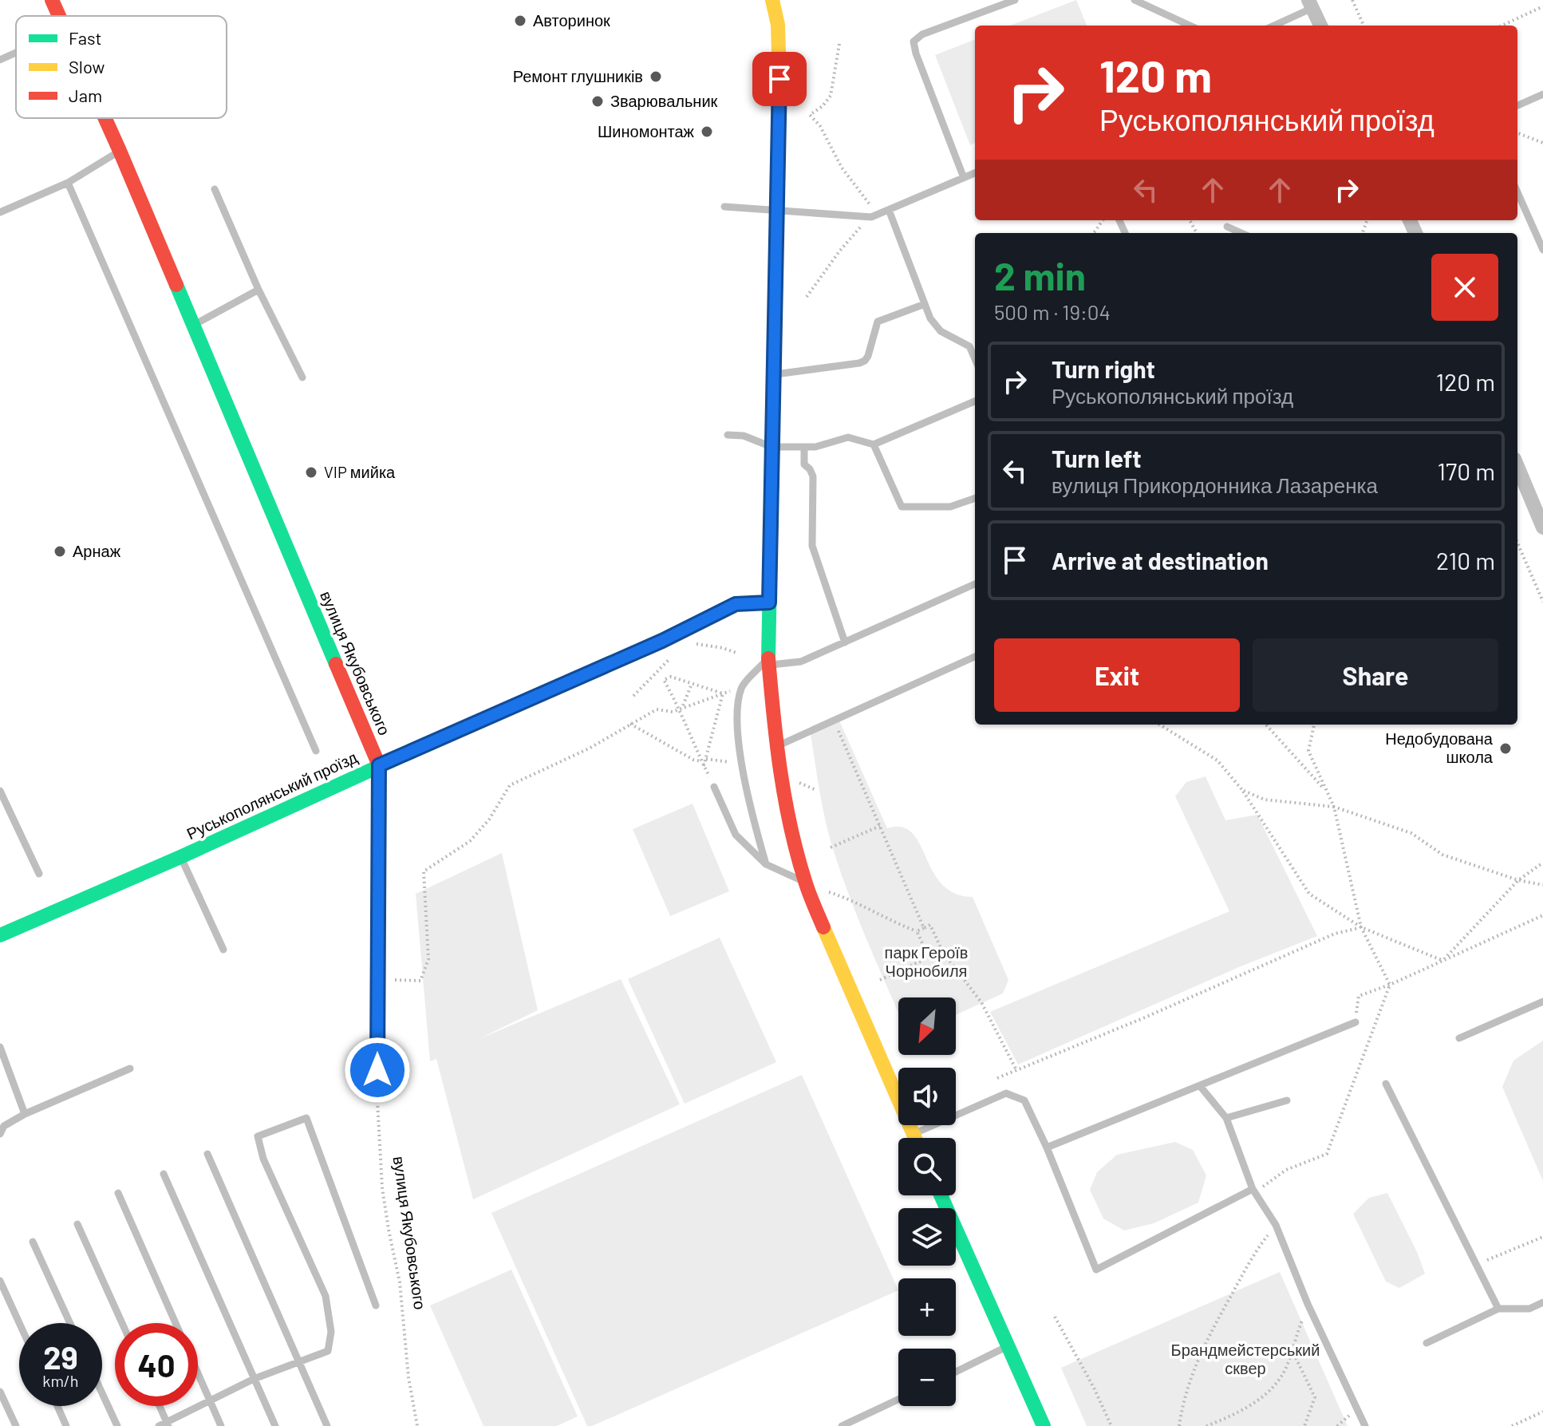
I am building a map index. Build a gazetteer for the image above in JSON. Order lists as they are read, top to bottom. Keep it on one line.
{"streets":{"street":["вулиця Якубовського","Руськополянський проїзд"]},"crossings":[["вулиця Якубовського","Руськополянський проїзд"]],"parks":["парк Героїв Чорнобиля","Брандмейстерський сквер"],"places":["Авторинок","Ремонт глушників","Зварювальник","Шиномонтаж","VIP мийка","Арнаж","Недобудована школа"],"legend":["Fast","Slow","Jam"],"north":"bottom left","page":{"turn":["120 m","Руськополянський проїзд"],"heading":["2 min","500 m · 19:04"],"list":[{"name":"Turn right","note":"Руськополянський проїзд","value":"120 m"},{"name":"Turn left","note":"вулиця Прикордонника Лазаренка","value":"170 m"},{"name":"Arrive at destination","value":"210 m"}],"buttons":["Exit","Share"],"map_buttons":["+","−"],"speed":"29 km/h","limit":"40"}}
